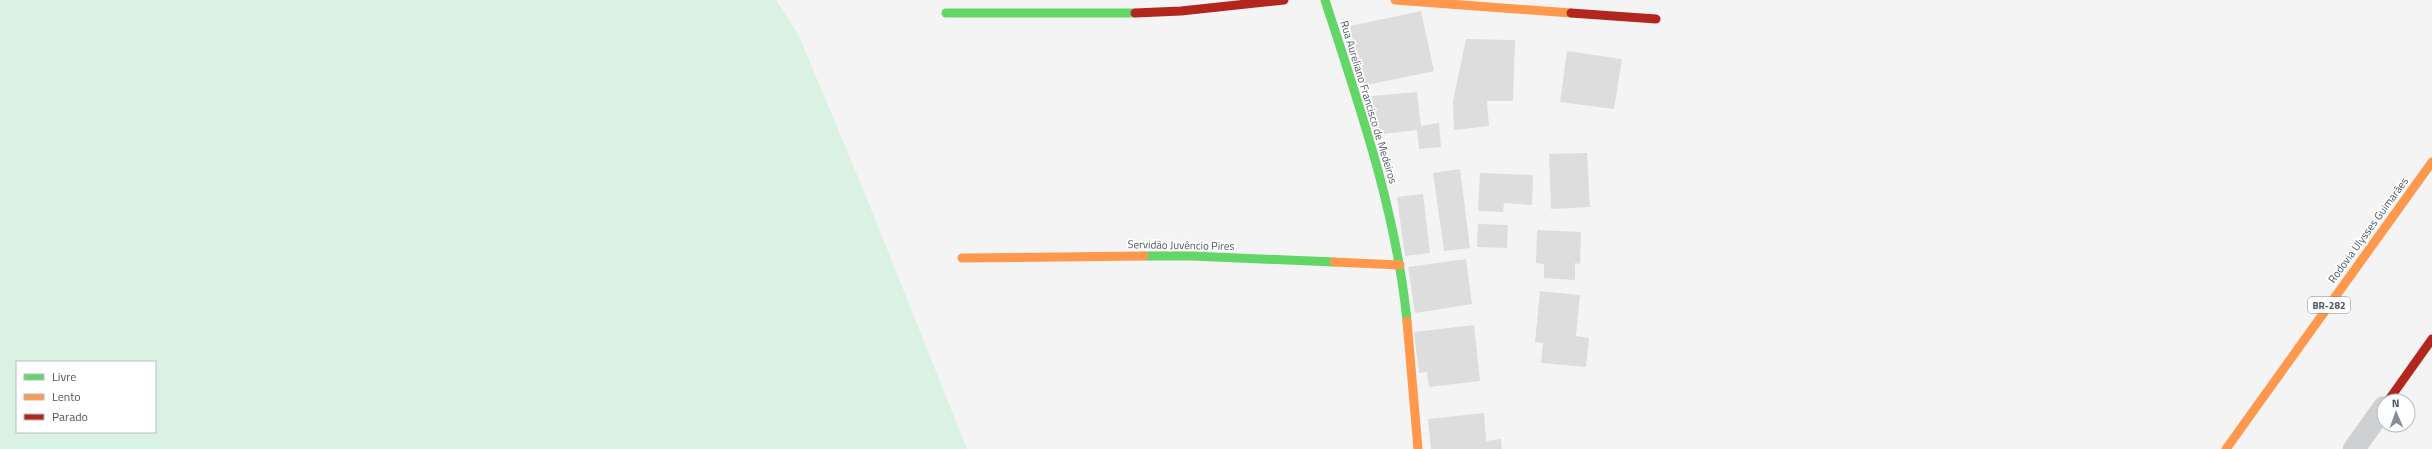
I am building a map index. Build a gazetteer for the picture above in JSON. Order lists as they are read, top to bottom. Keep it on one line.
{"streets":{"main road":["Rua Aureliano Francisco de Medeiros","Rodovia Ulysses Guimarães","Servidão Juvêncio Pires","BR-282"]},"crossings":[["Rua Aureliano Francisco de Medeiros","Servidão Juvêncio Pires"]],"legend":["Livre","Lento","Parado"],"north":"top"}
